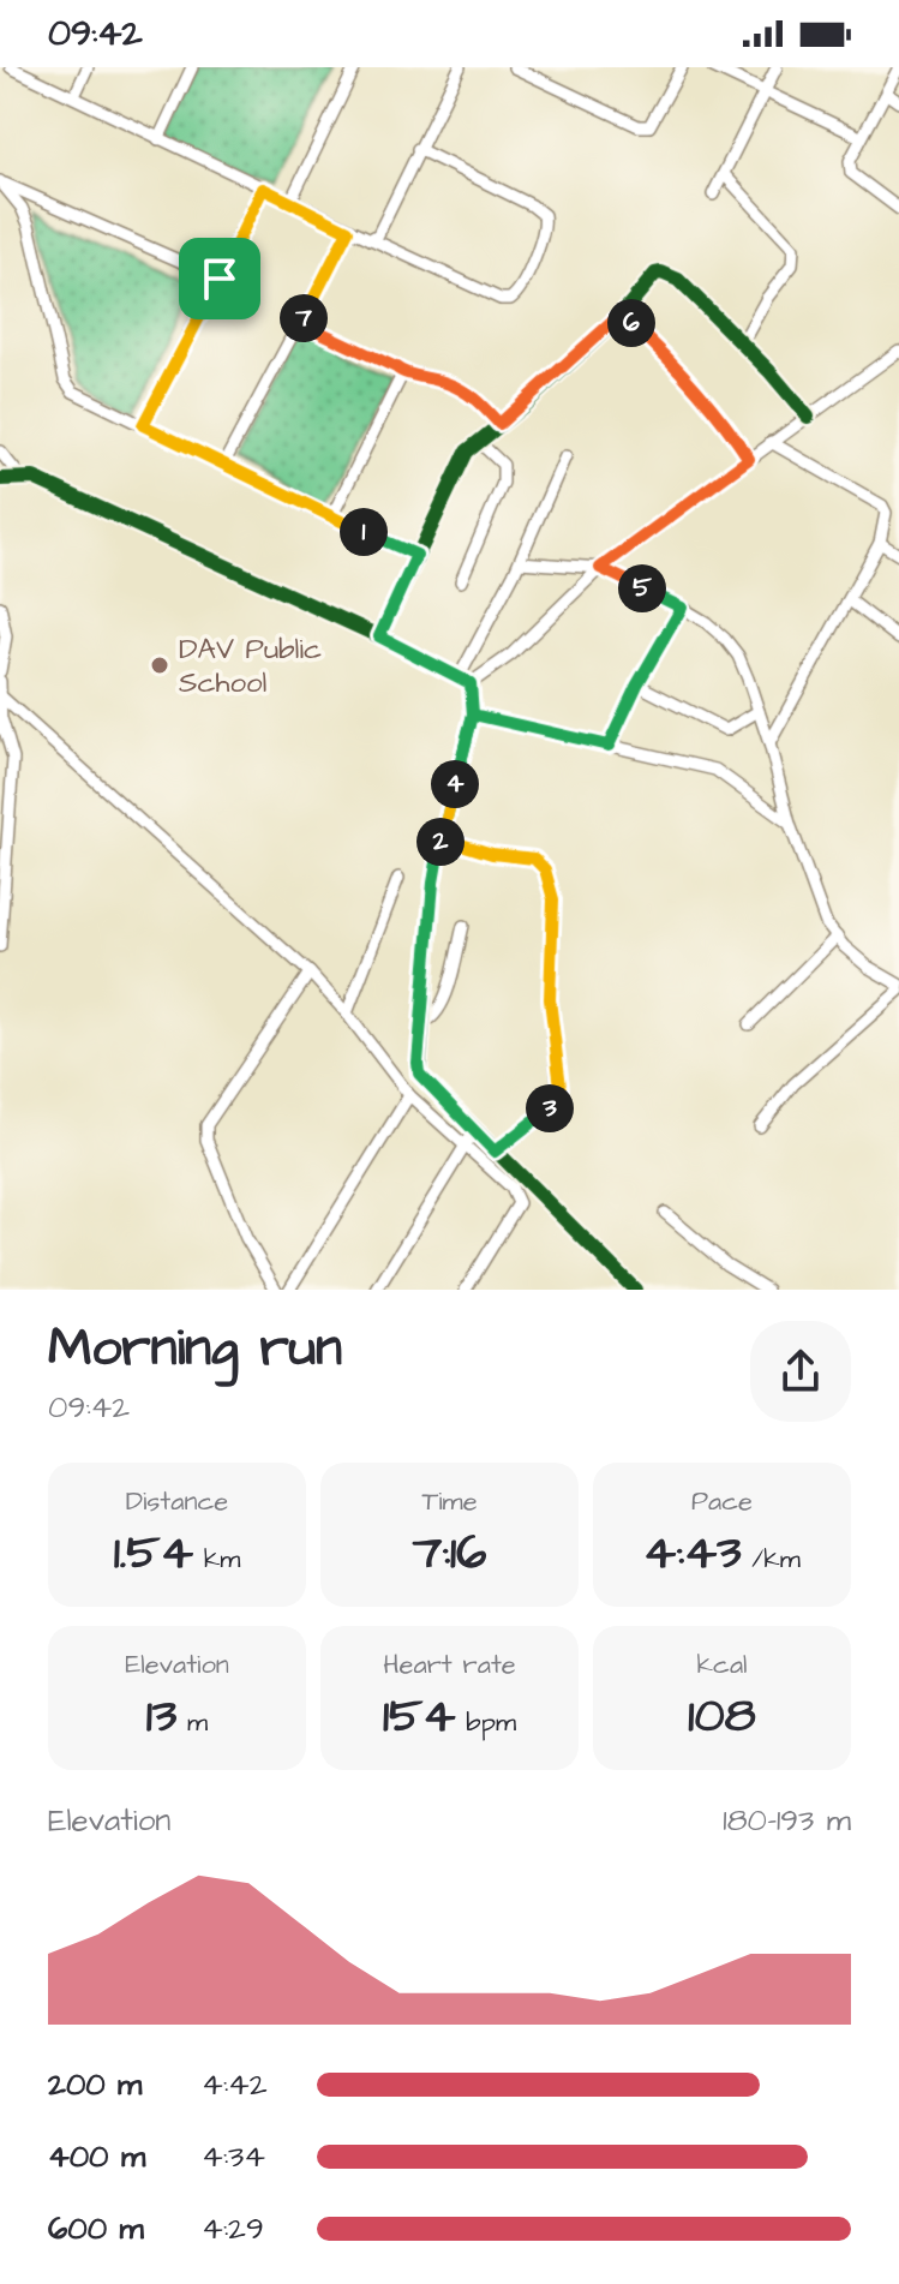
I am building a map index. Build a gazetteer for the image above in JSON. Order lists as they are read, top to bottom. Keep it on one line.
{"places":["DAV Public School"],"page":{"status":"09:42","pins":["7","6","1","5","4","2","3"],"heading":["Morning run","09:42"],"stats":[["Distance","1.54 km"],["Time","7:16"],["Pace","4:43 /km"],["Elevation","13 m"],["Heart rate","154 bpm"],["kcal","108"]],"chart":["Elevation","180–193 m"],"list":[{"name":"200 m","note":"4:42"},{"name":"400 m","note":"4:34"},{"name":"600 m","note":"4:29"}]}}
